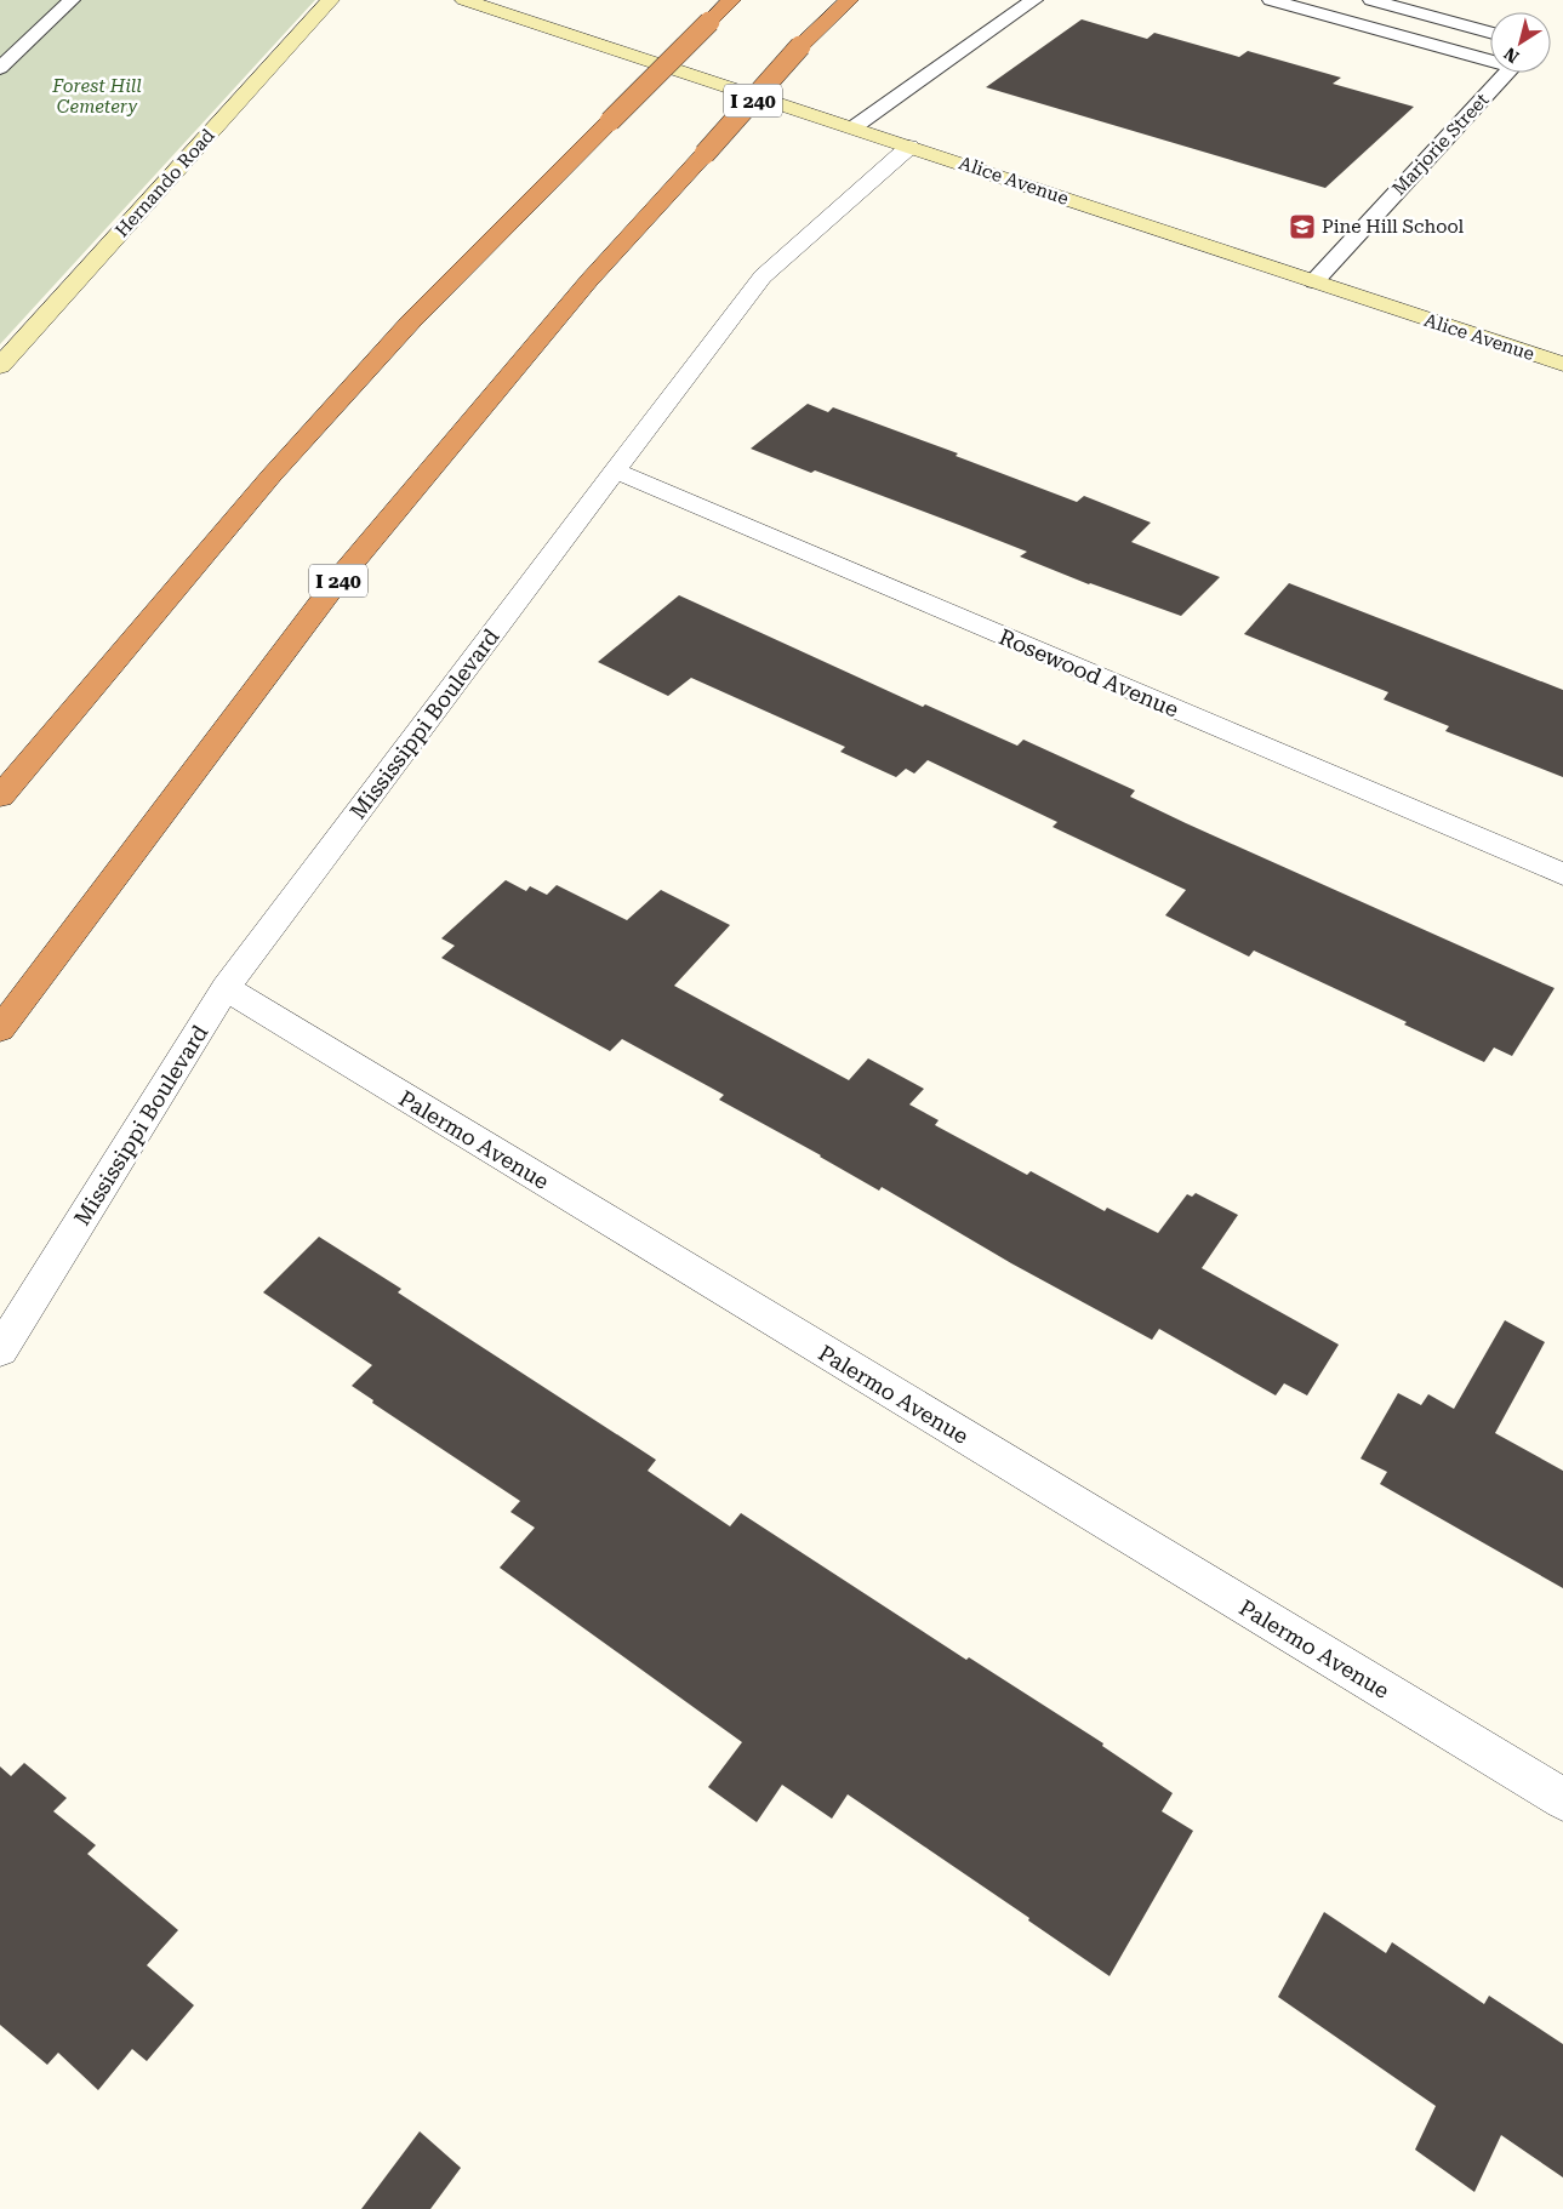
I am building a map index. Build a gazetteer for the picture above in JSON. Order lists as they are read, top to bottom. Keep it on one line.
{"streets":{"highway":["I 240"],"street":["Alice Avenue","Hernando Road","Rosewood Avenue","Mississippi Boulevard","Palermo Avenue"],"lane":["Marjorie Street"]},"crossings":[["Marjorie Street","Alice Avenue"],["Alice Avenue","Mississippi Boulevard"],["Rosewood Avenue","Mississippi Boulevard"],["Mississippi Boulevard","Palermo Avenue"]],"parks":["Forest Hill Cemetery"],"places":{"school or university":["Pine Hill School"]},"north":"bottom left"}
